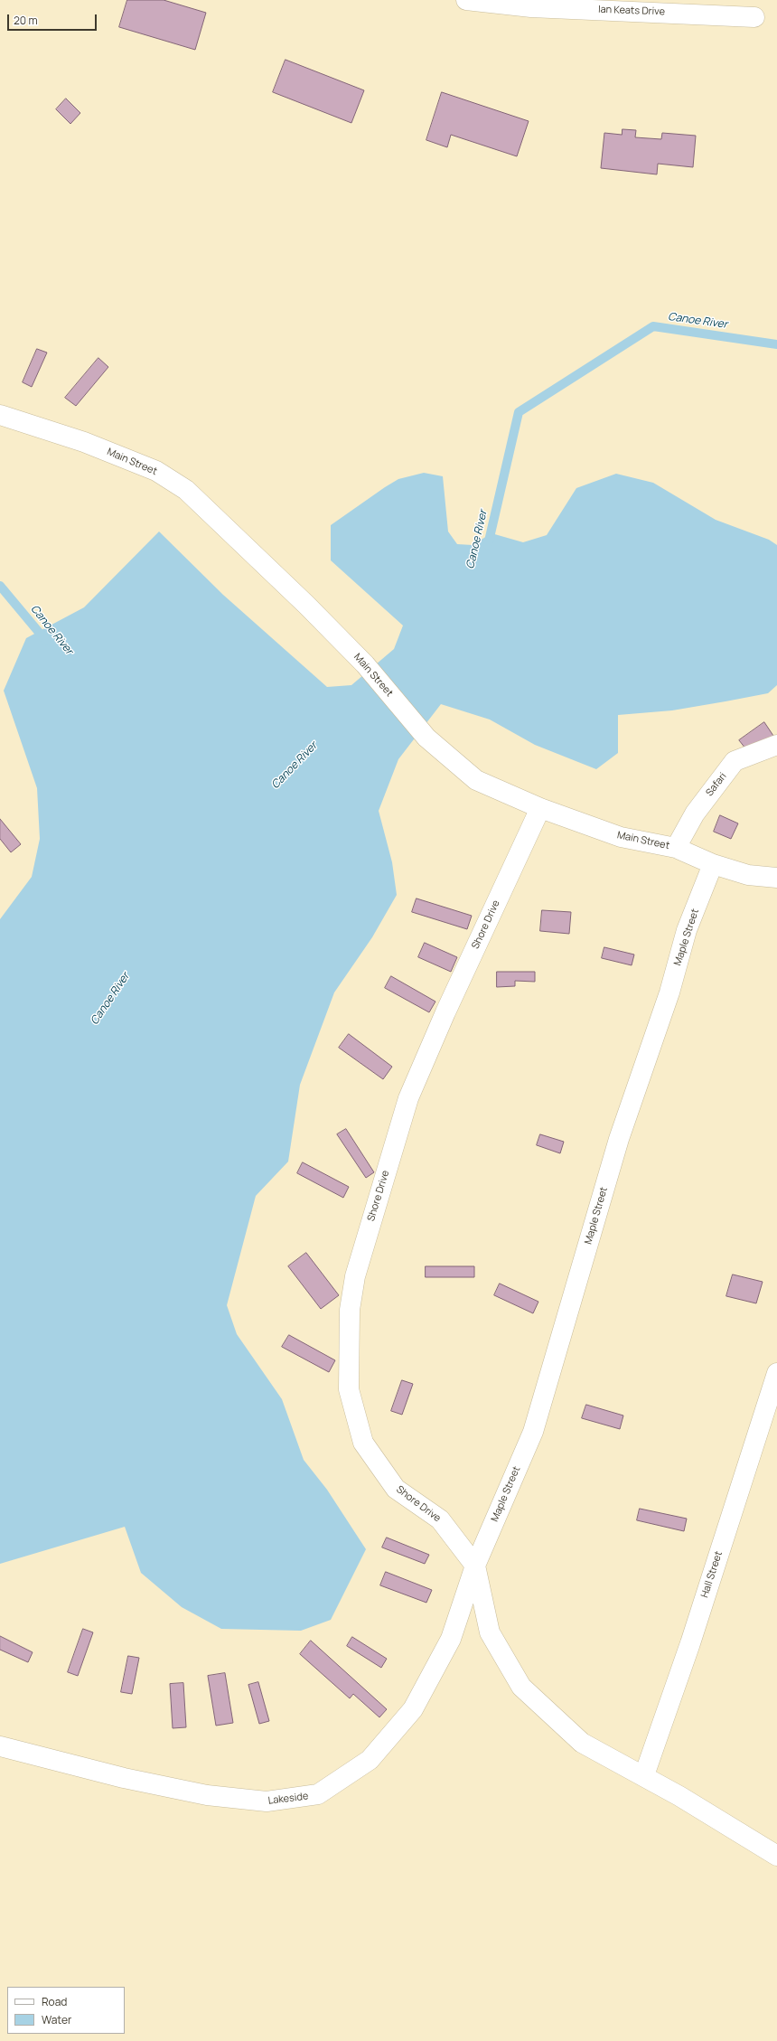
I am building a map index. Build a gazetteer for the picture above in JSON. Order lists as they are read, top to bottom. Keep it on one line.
{"streets":{"street":["Ian Keats Drive","Main Street","Safari","Shore Drive","Maple Street","Hall Street","Lakeside"]},"crossings":[["Main Street","Safari"],["Main Street","Shore Drive"],["Main Street","Maple Street"],["Shore Drive","Maple Street"],["Shore Drive","Lakeside"],["Maple Street","Lakeside"]],"water":["Canoe River"],"legend":["Road","Water"],"scale_bar":"20 m"}
